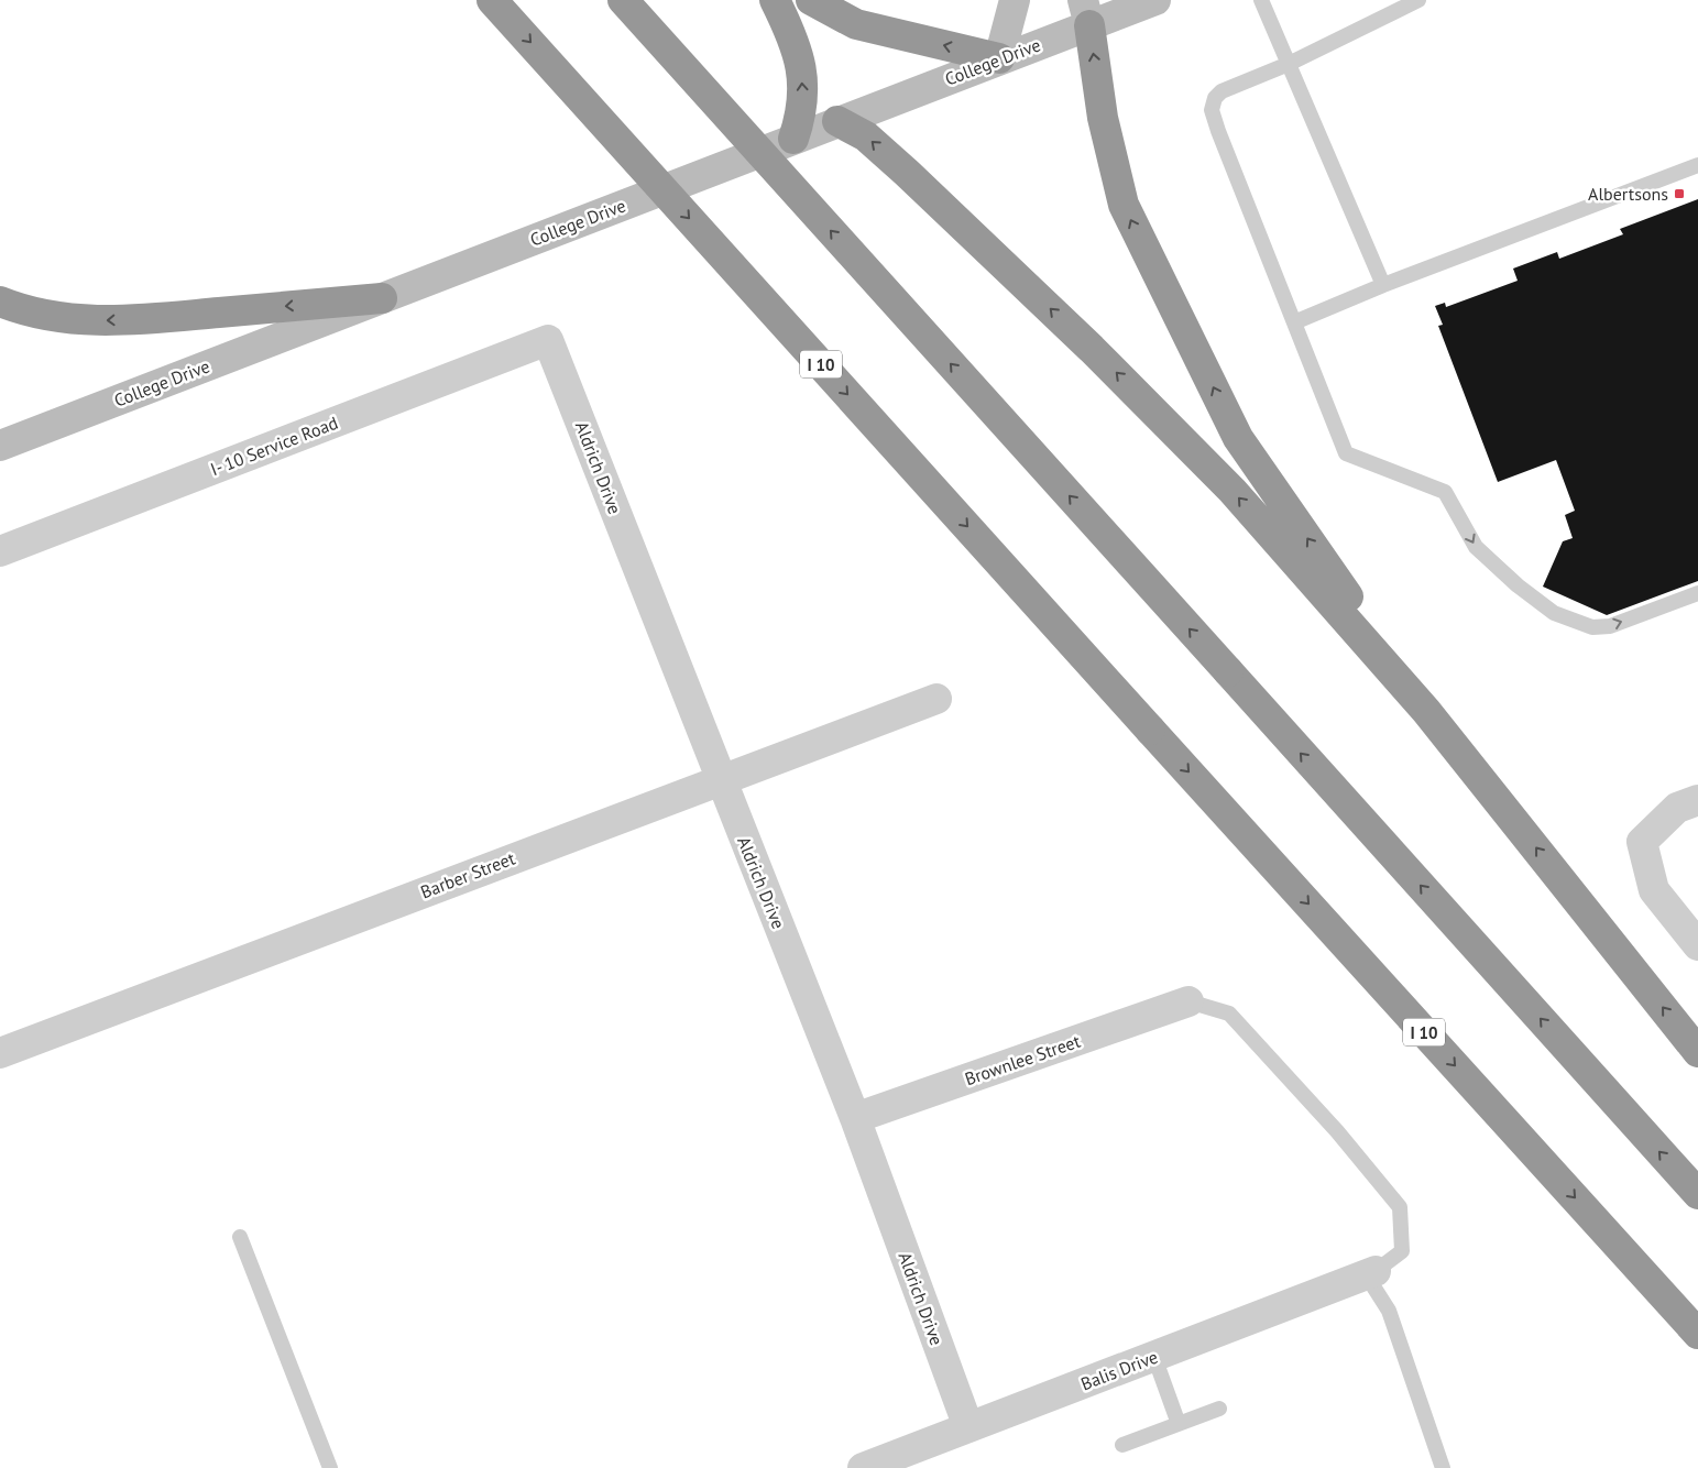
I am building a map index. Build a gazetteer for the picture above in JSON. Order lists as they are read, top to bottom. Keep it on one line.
{"streets":{"highway":["I 10"],"street":["College Drive","I- 10 Service Road","Aldrich Drive","Barber Street","Brownlee Street","Balis Drive"]},"crossings":[["I- 10 Service Road","Aldrich Drive"],["Aldrich Drive","Barber Street"],["Aldrich Drive","Brownlee Street"],["Aldrich Drive","Balis Drive"]],"places":{"transit":["Albertsons"]}}
